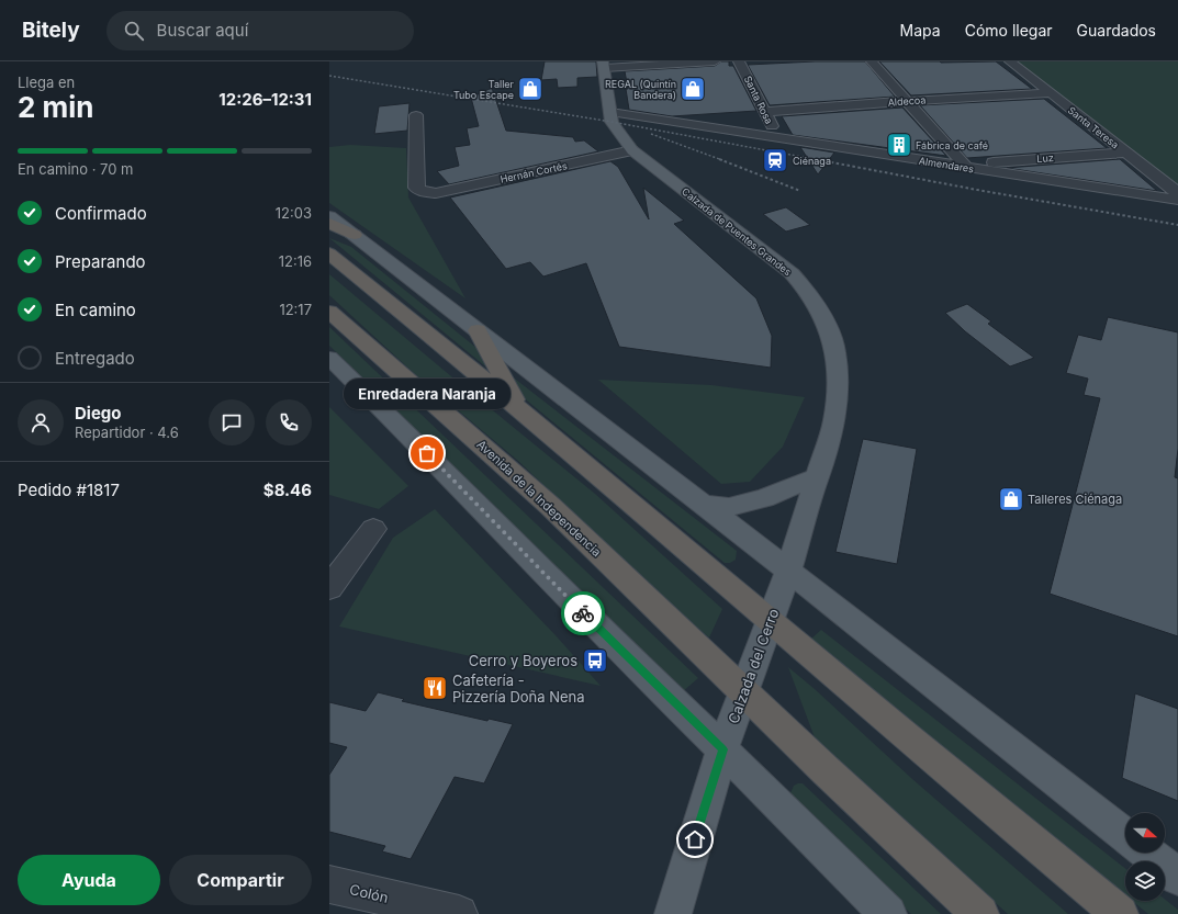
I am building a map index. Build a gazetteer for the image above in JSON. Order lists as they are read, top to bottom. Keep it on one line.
{"streets":{"highway":["Avenida de la Independencia"],"main road":["Calzada de Puentes Grandes","Calzada del Cerro"],"street":["Santa Rosa","Aldecoa","Santa Teresa","Luz","Almendares","Hernán Cortés","Colón"]},"crossings":[["Santa Rosa","Aldecoa"],["Santa Rosa","Almendares"],["Aldecoa","Santa Teresa"],["Santa Teresa","Luz"],["Luz","Almendares"],["Almendares","Calzada de Puentes Grandes"],["Hernán Cortés","Calzada de Puentes Grandes"],["Calzada de Puentes Grandes","Calzada del Cerro"],["Avenida de la Independencia","Calzada del Cerro"]],"places":{"shop":["Taller Tubo Escape","REGAL (Quintín Bandera)","Talleres Ciénaga"],"building":["Fábrica de café"],"station":["Ciénaga"],"other":["Enredadera Naranja"],"bus stop":["Cerro y Boyeros"],"restaurant":["Cafetería - Pizzería Doña Nena"]},"north":"right","page":{"header":"Bitely","search":"Buscar aquí","nav":["Mapa","Cómo llegar","Guardados"],"heading":["2 min","Llega en","12:26–12:31"],"panel":["Diego","Repartidor · 4.6","Pedido #1817","$8.46"],"bar":"En camino · 70 m","list":[["Confirmado","12:03"],["Preparando","12:16"],["En camino","12:17"],"Entregado"],"bubble":"Enredadera Naranja","buttons":["Ayuda","Compartir"]}}
